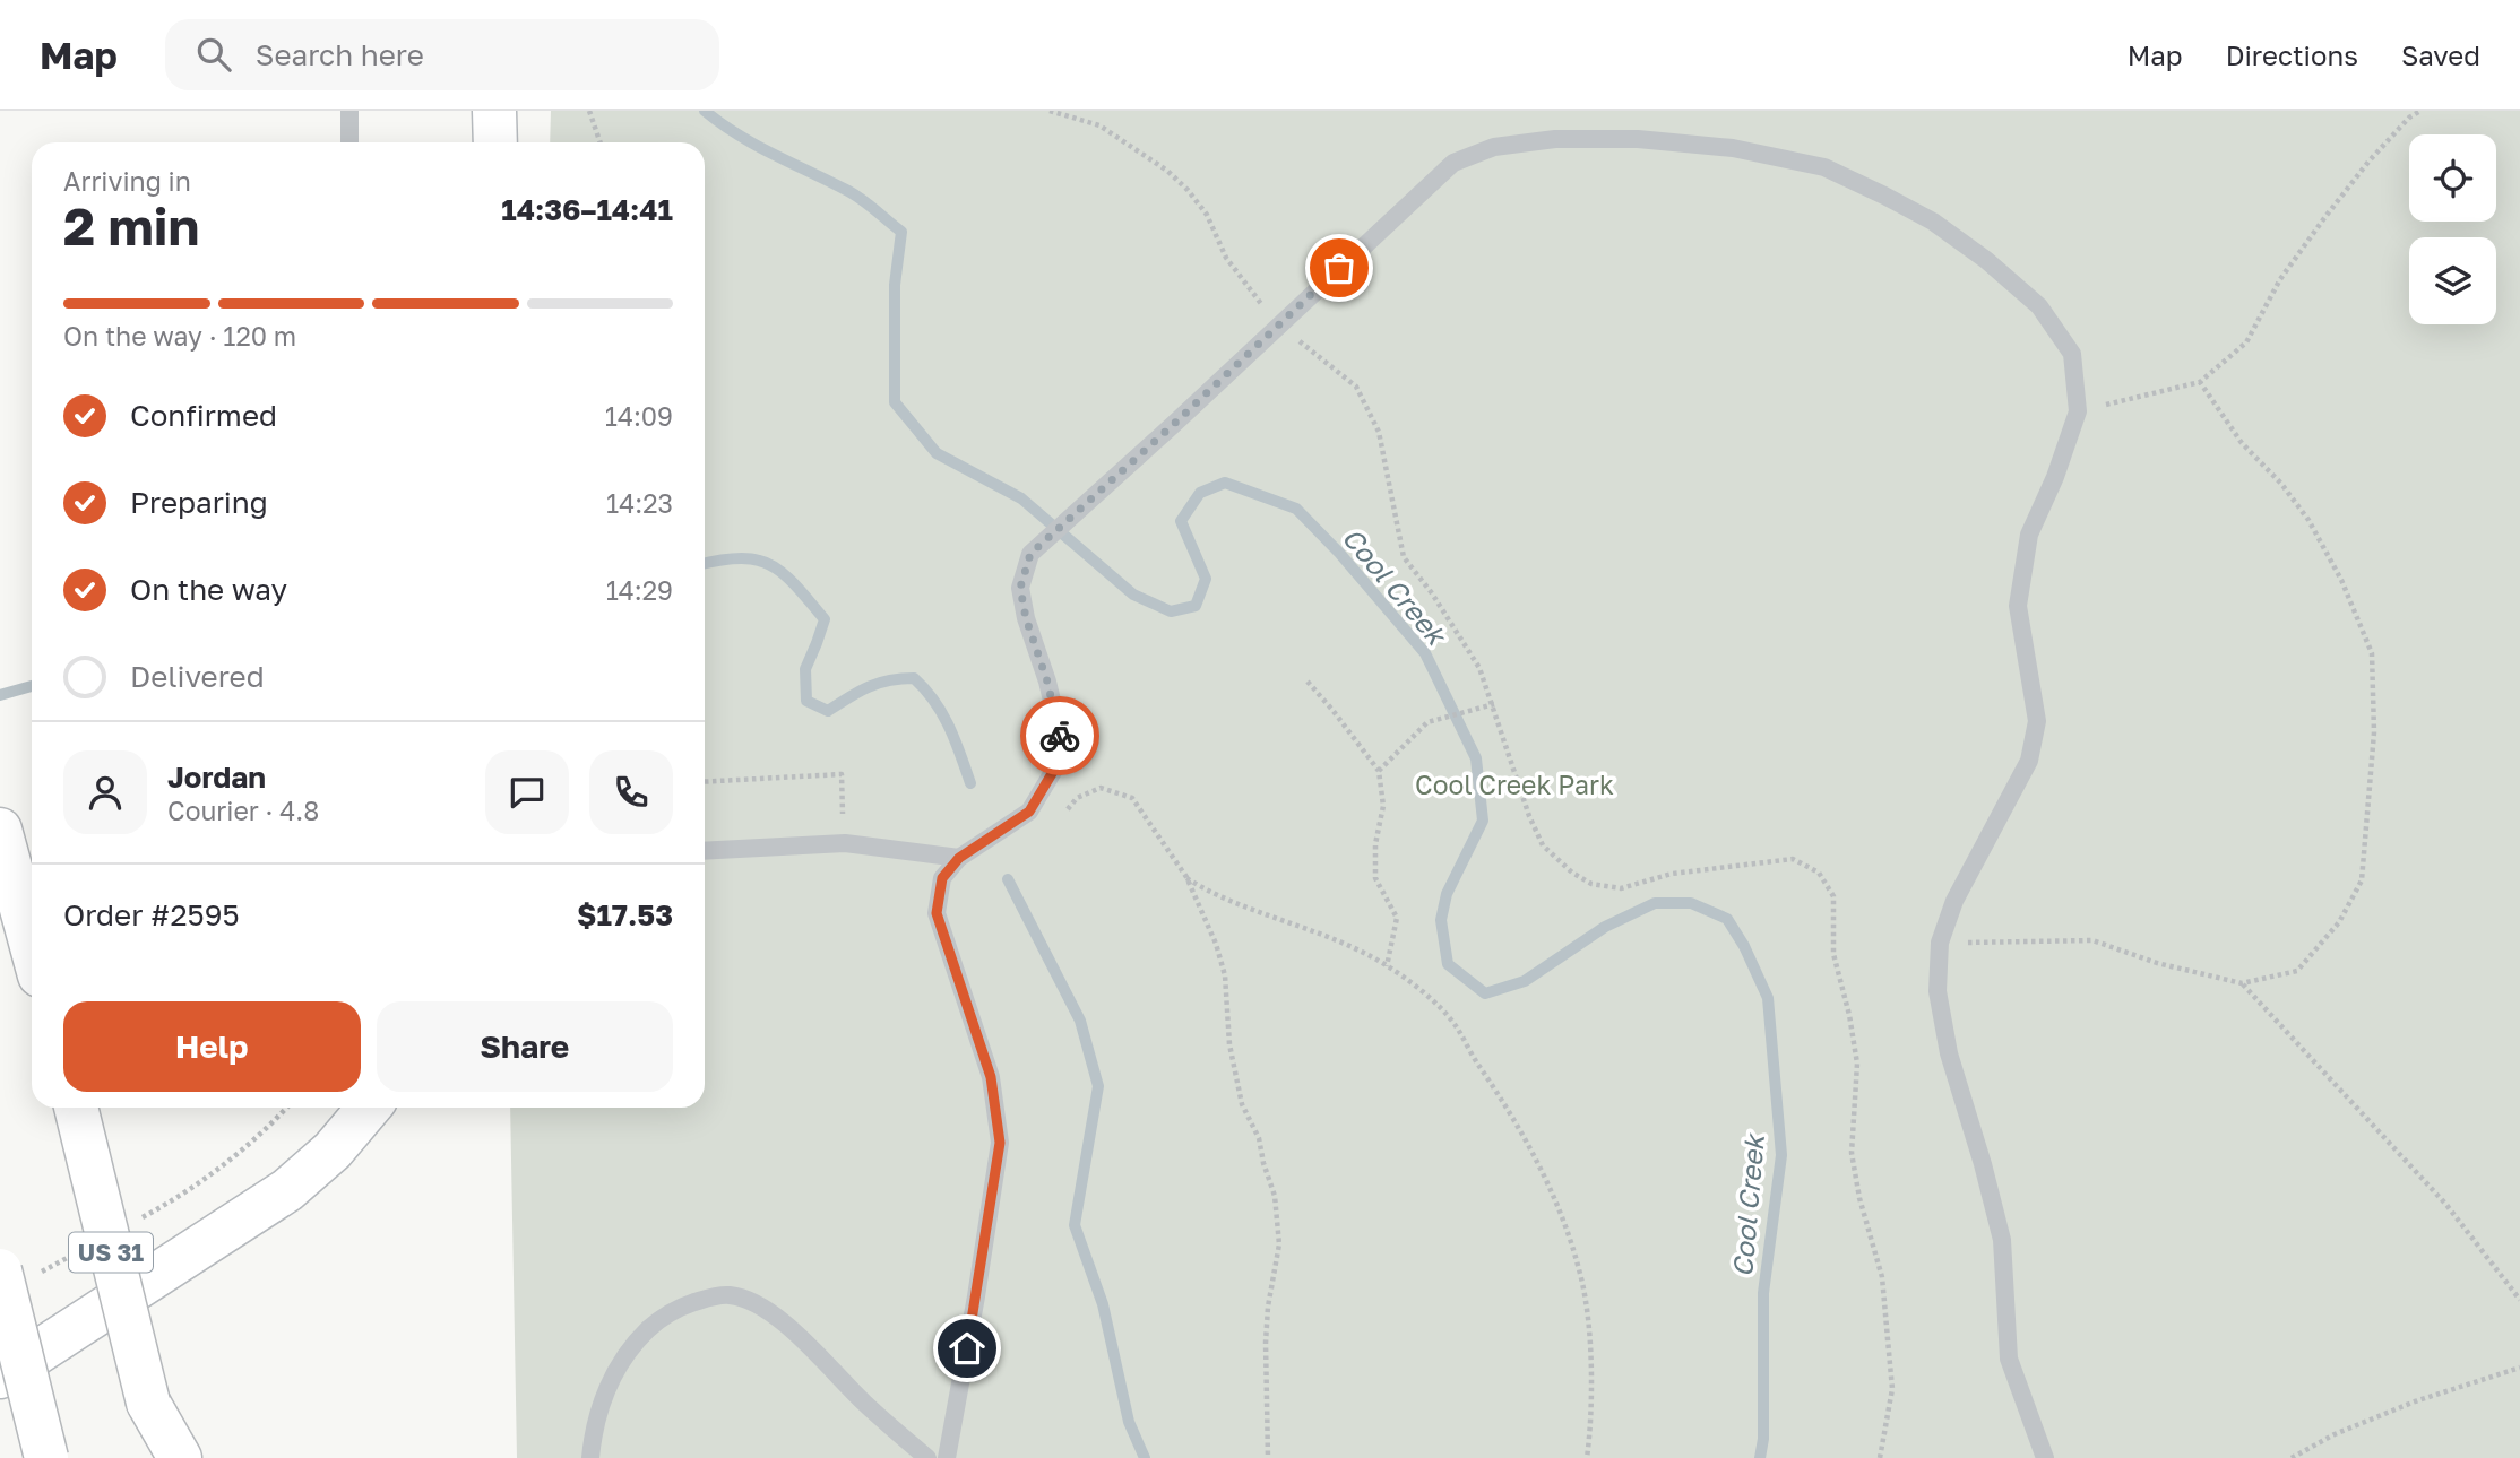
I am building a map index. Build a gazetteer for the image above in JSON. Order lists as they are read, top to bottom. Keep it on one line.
{"streets":{"main road":["US 31"]},"water":["Cool Creek"],"parks":["Cool Creek Park"],"page":{"header":"Map","search":"Search here","nav":["Map","Directions","Saved"],"heading":["2 min","Arriving in","14:36–14:41"],"panel":["Jordan","Courier · 4.8","Order #2595","$17.53"],"bar":"On the way · 120 m","list":[["Confirmed","14:09"],["Preparing","14:23"],["On the way","14:29"],"Delivered"],"buttons":["Help","Share"]}}
